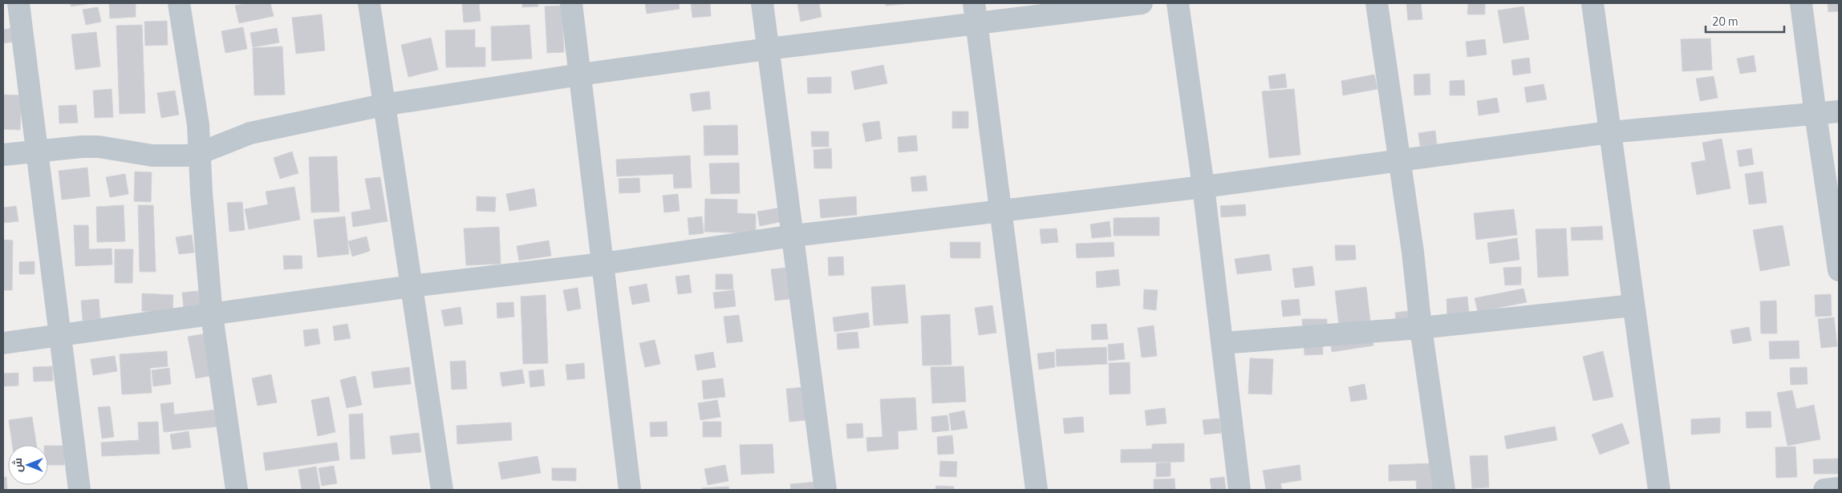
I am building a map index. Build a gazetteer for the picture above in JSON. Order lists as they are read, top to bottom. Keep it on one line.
{"scale_bar":"20 m","north":"left"}
